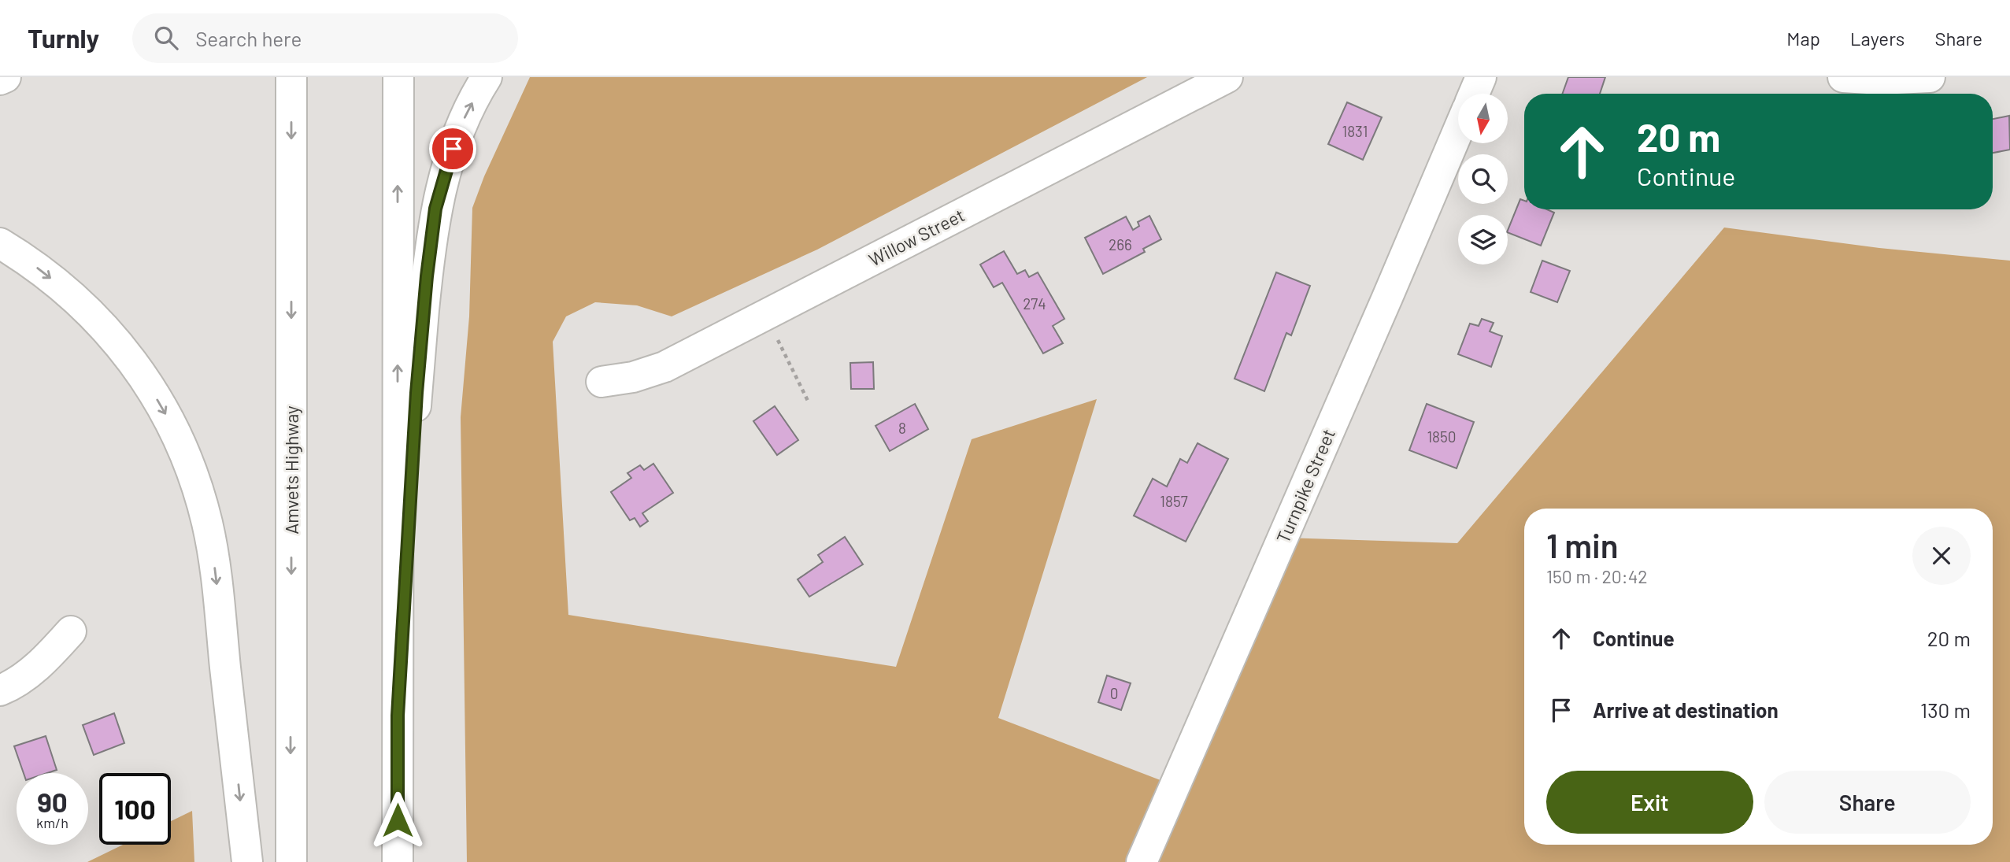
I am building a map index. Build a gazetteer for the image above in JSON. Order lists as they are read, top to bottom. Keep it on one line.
{"streets":{"main road":["Willow Street","Amvets Highway","Turnpike Street"]},"house_numbers":["1831","266","274","8","1850","1857","0"],"north":"bottom","page":{"header":"Turnly","search":"Search here","nav":["Map","Layers","Share"],"turn":["20 m","Continue"],"heading":["1 min","150 m · 20:42"],"list":[{"name":"Continue","value":"20 m"},{"name":"Arrive at destination","value":"130 m"}],"buttons":["Exit","Share"],"speed":"90 km/h","limit":"100"}}
